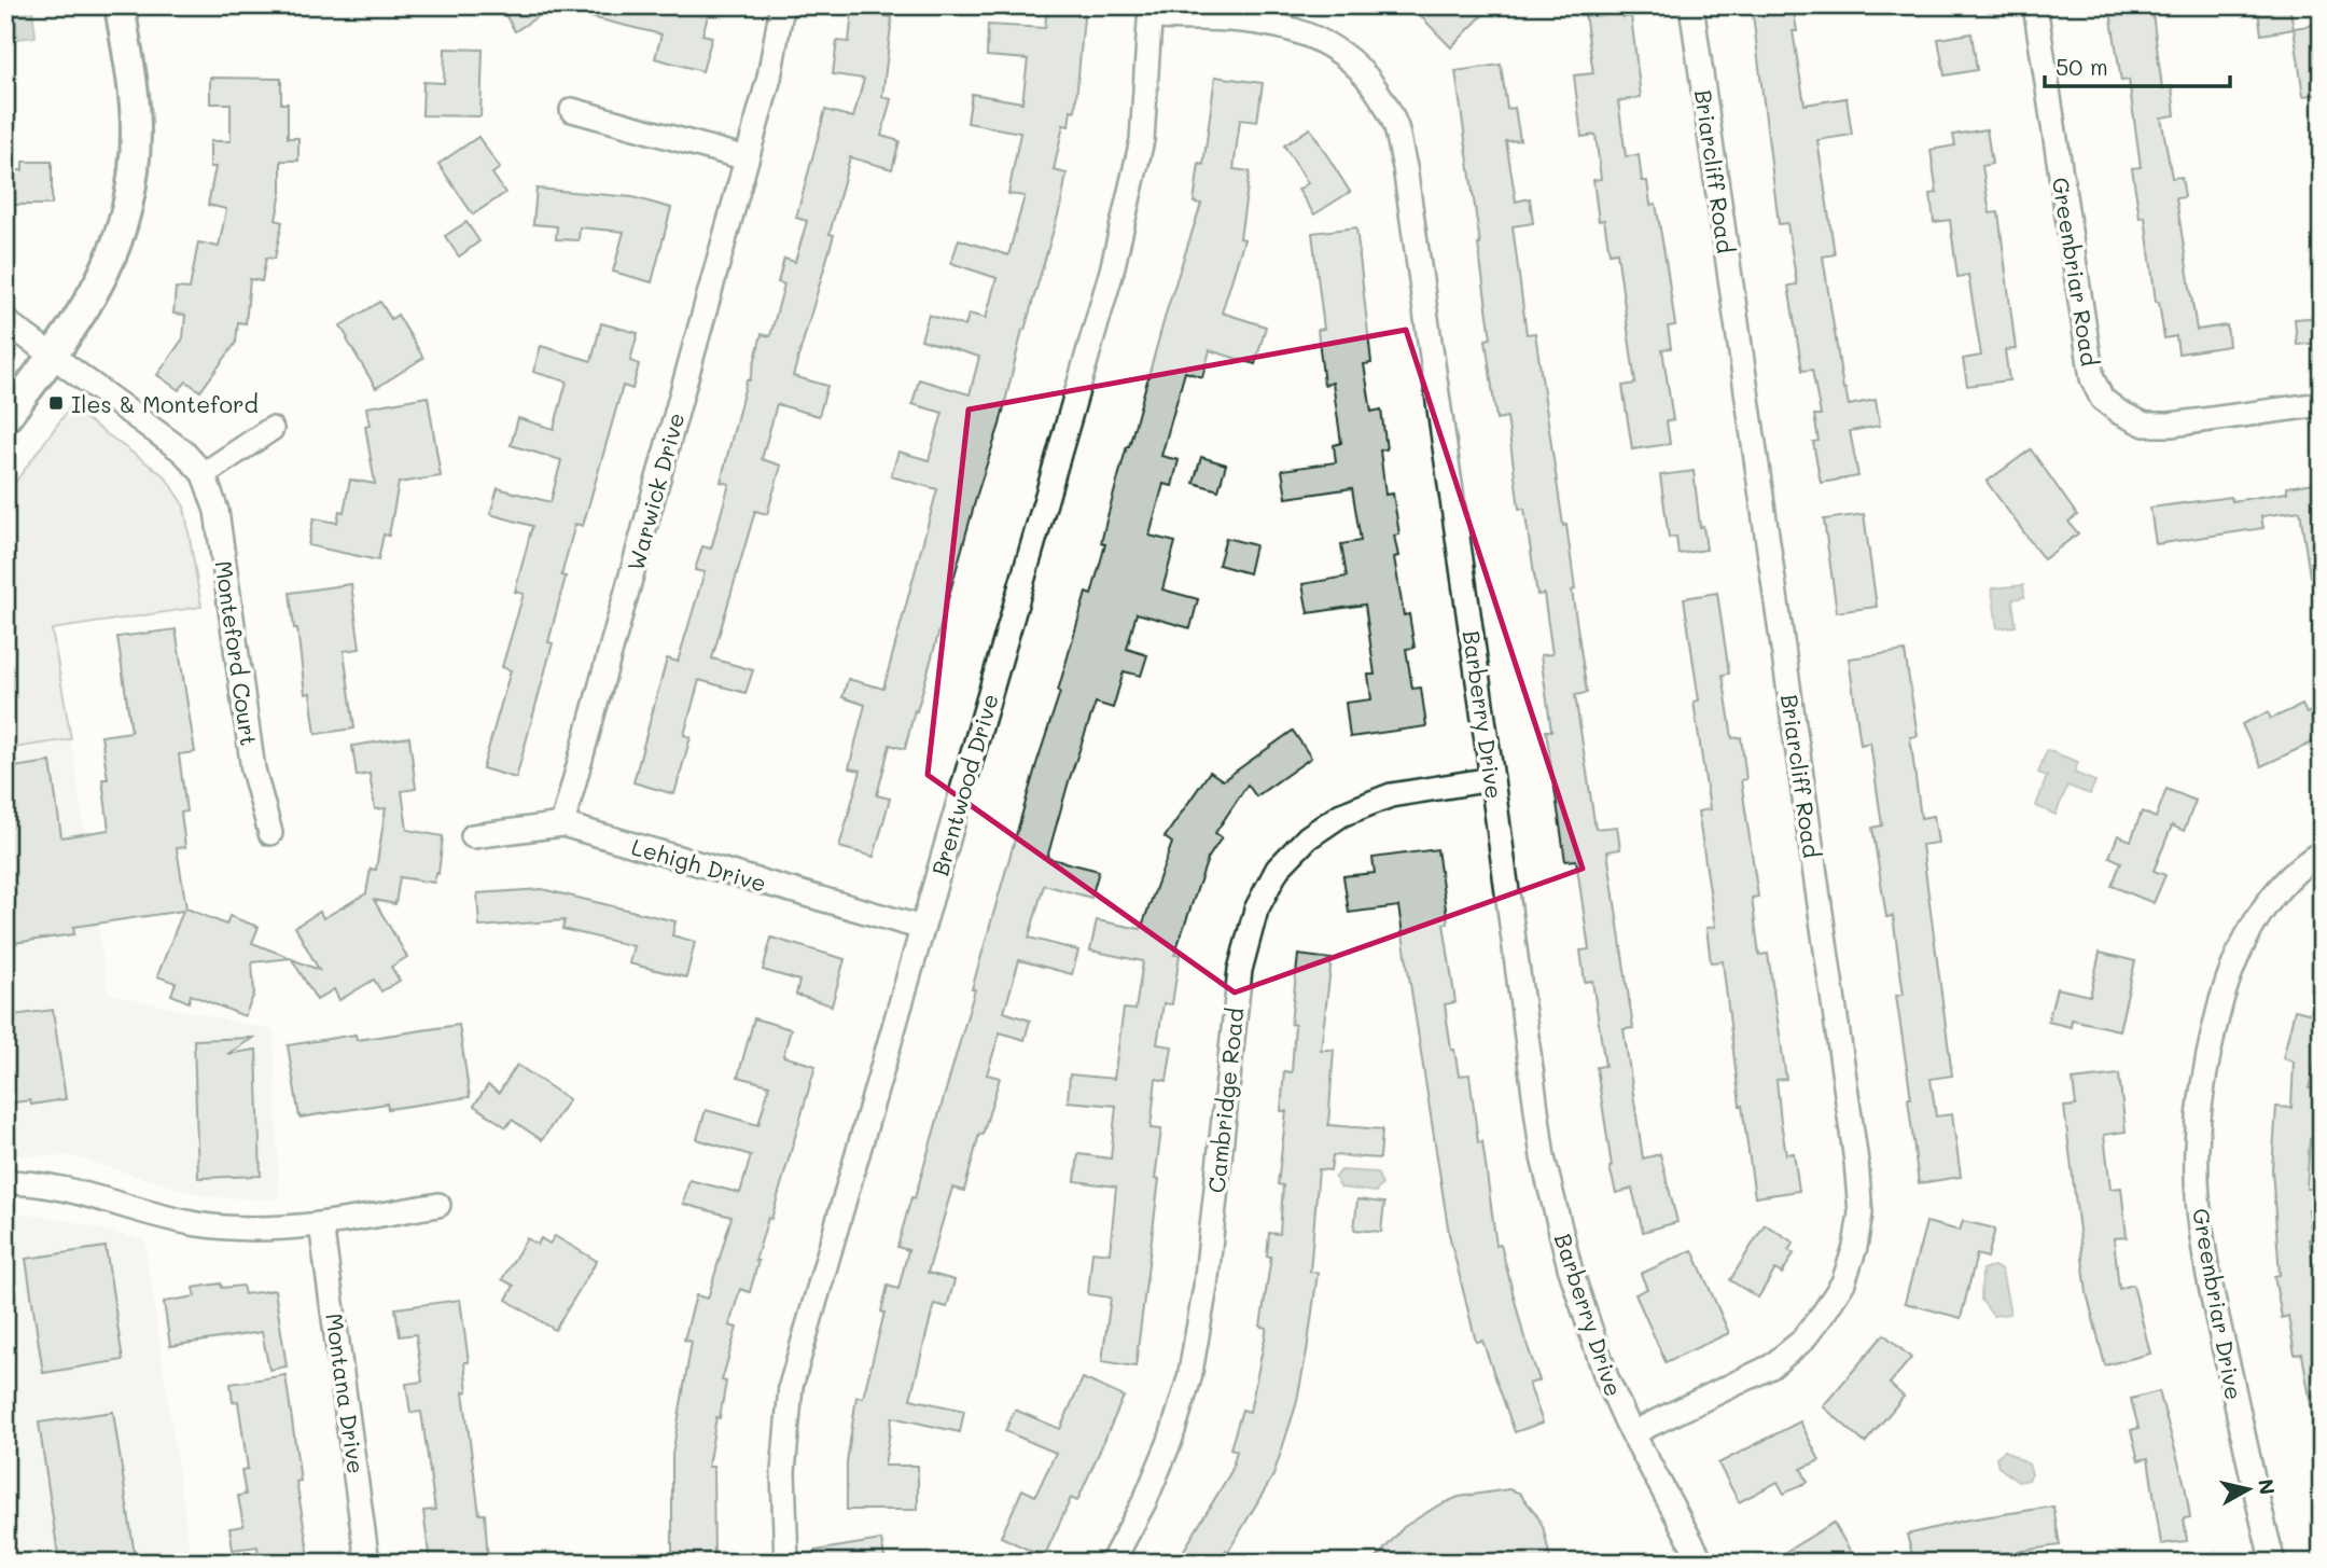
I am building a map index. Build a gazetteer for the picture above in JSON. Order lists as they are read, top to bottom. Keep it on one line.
{"streets":{"street":["Briarcliff Road","Greenbriar Road","Warwick Drive","Monteford Court","Barberry Drive","Brentwood Drive","Lehigh Drive","Cambridge Road","Greenbriar Drive","Montana Drive"]},"crossings":[["Briarcliff Road","Barberry Drive"],["Warwick Drive","Lehigh Drive"],["Barberry Drive","Brentwood Drive"],["Barberry Drive","Cambridge Road"],["Brentwood Drive","Lehigh Drive"]],"places":{"transit":["Iles & Monteford"]},"scale_bar":"50 m","north":"right"}
